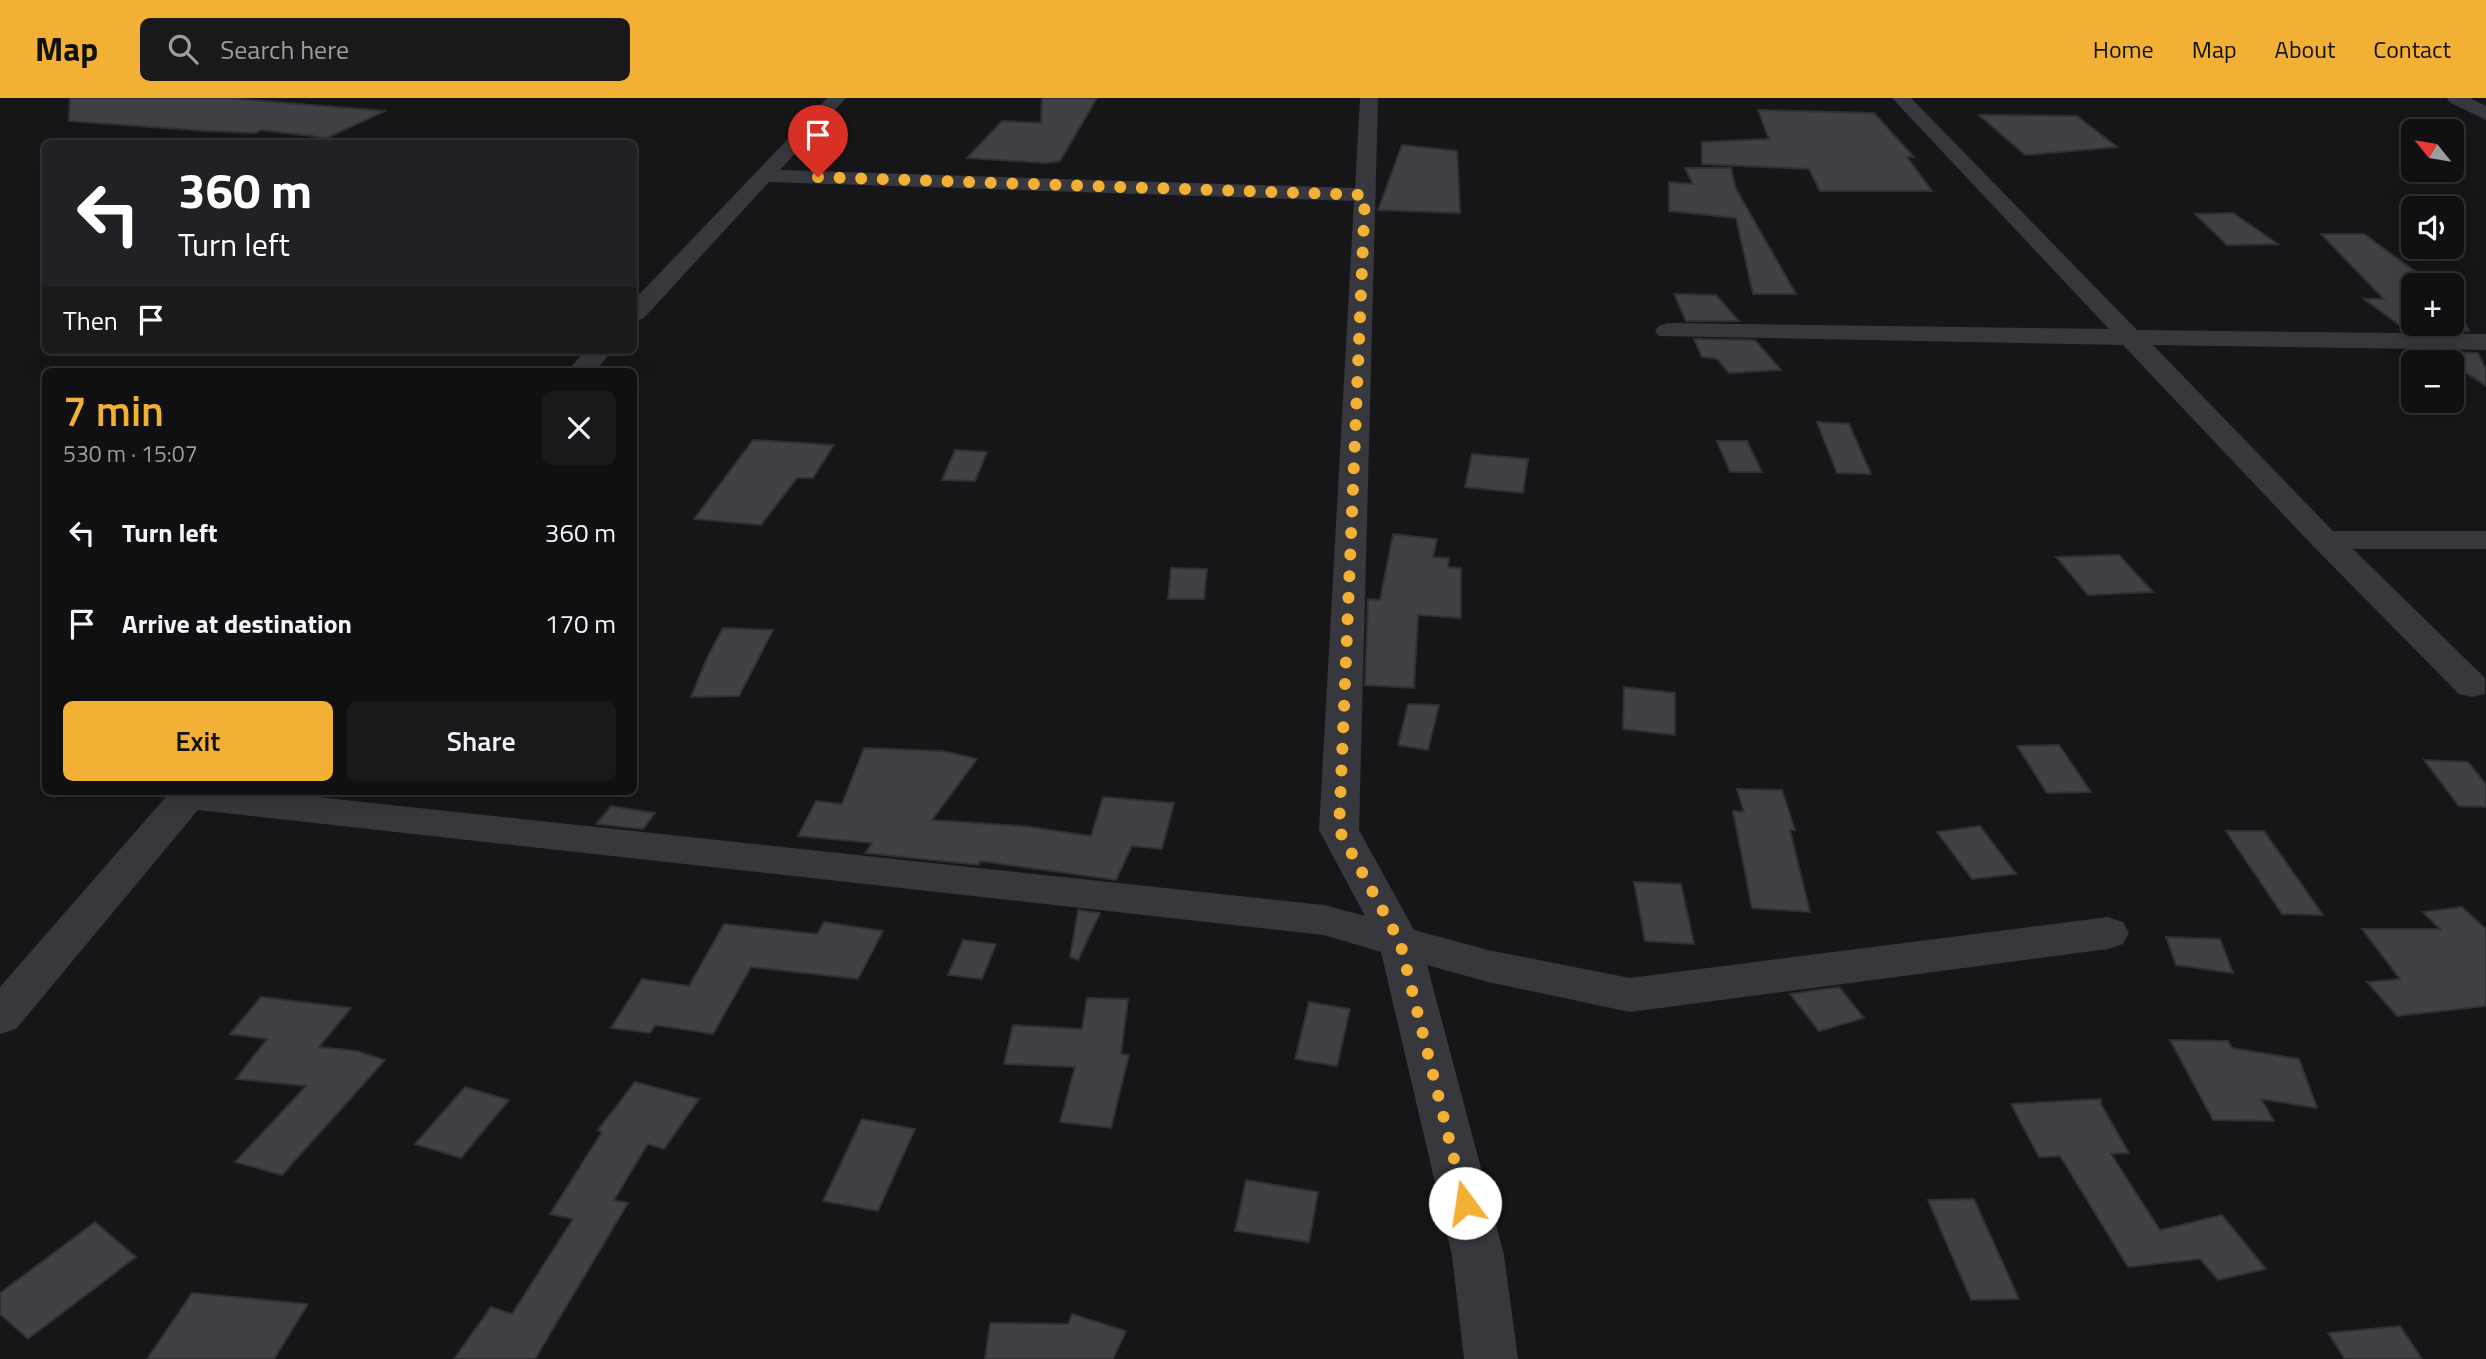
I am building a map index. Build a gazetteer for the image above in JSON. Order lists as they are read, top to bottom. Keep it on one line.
{"north":"top left","page":{"header":"Map","search":"Search here","nav":["Home","Map","About","Contact"],"map_buttons":["+","−"],"turn":["360 m","Turn left"],"then":"Then","heading":["7 min","530 m · 15:07"],"list":[{"name":"Turn left","value":"360 m"},{"name":"Arrive at destination","value":"170 m"}],"buttons":["Exit","Share"]}}
